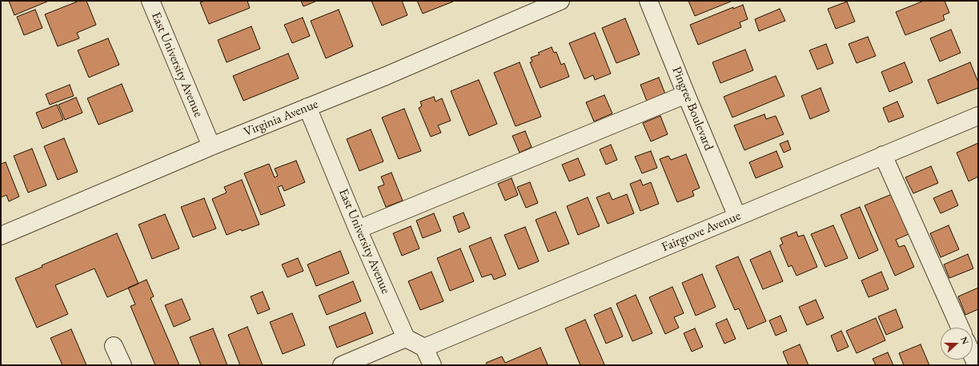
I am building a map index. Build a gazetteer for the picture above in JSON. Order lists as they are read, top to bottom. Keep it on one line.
{"streets":{"street":["East University Avenue","Pingree Boulevard","Virginia Avenue","Fairgrove Avenue"]},"crossings":[["East University Avenue","Virginia Avenue"],["Pingree Boulevard","Fairgrove Avenue"]],"north":"right"}
